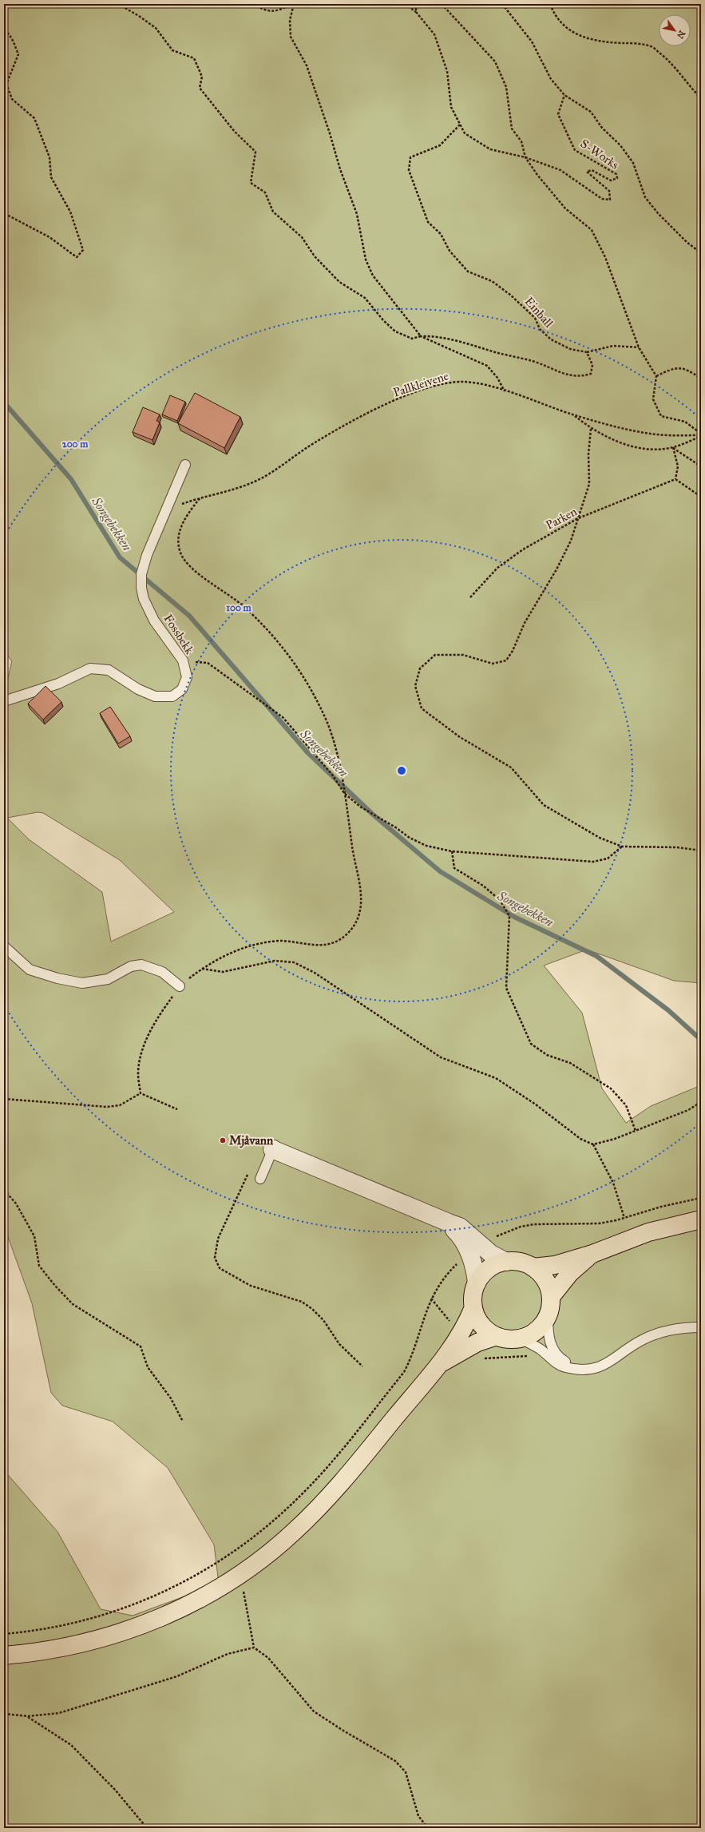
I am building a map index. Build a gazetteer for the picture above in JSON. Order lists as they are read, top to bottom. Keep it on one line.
{"streets":{"lane":["Fossbekk"],"path":["S-Works","Einball","Pallkleivene","Parken"]},"water":["Songebekken"],"places":["Mjåvann"],"north":"bottom right","rings":["200 m","100 m"]}
